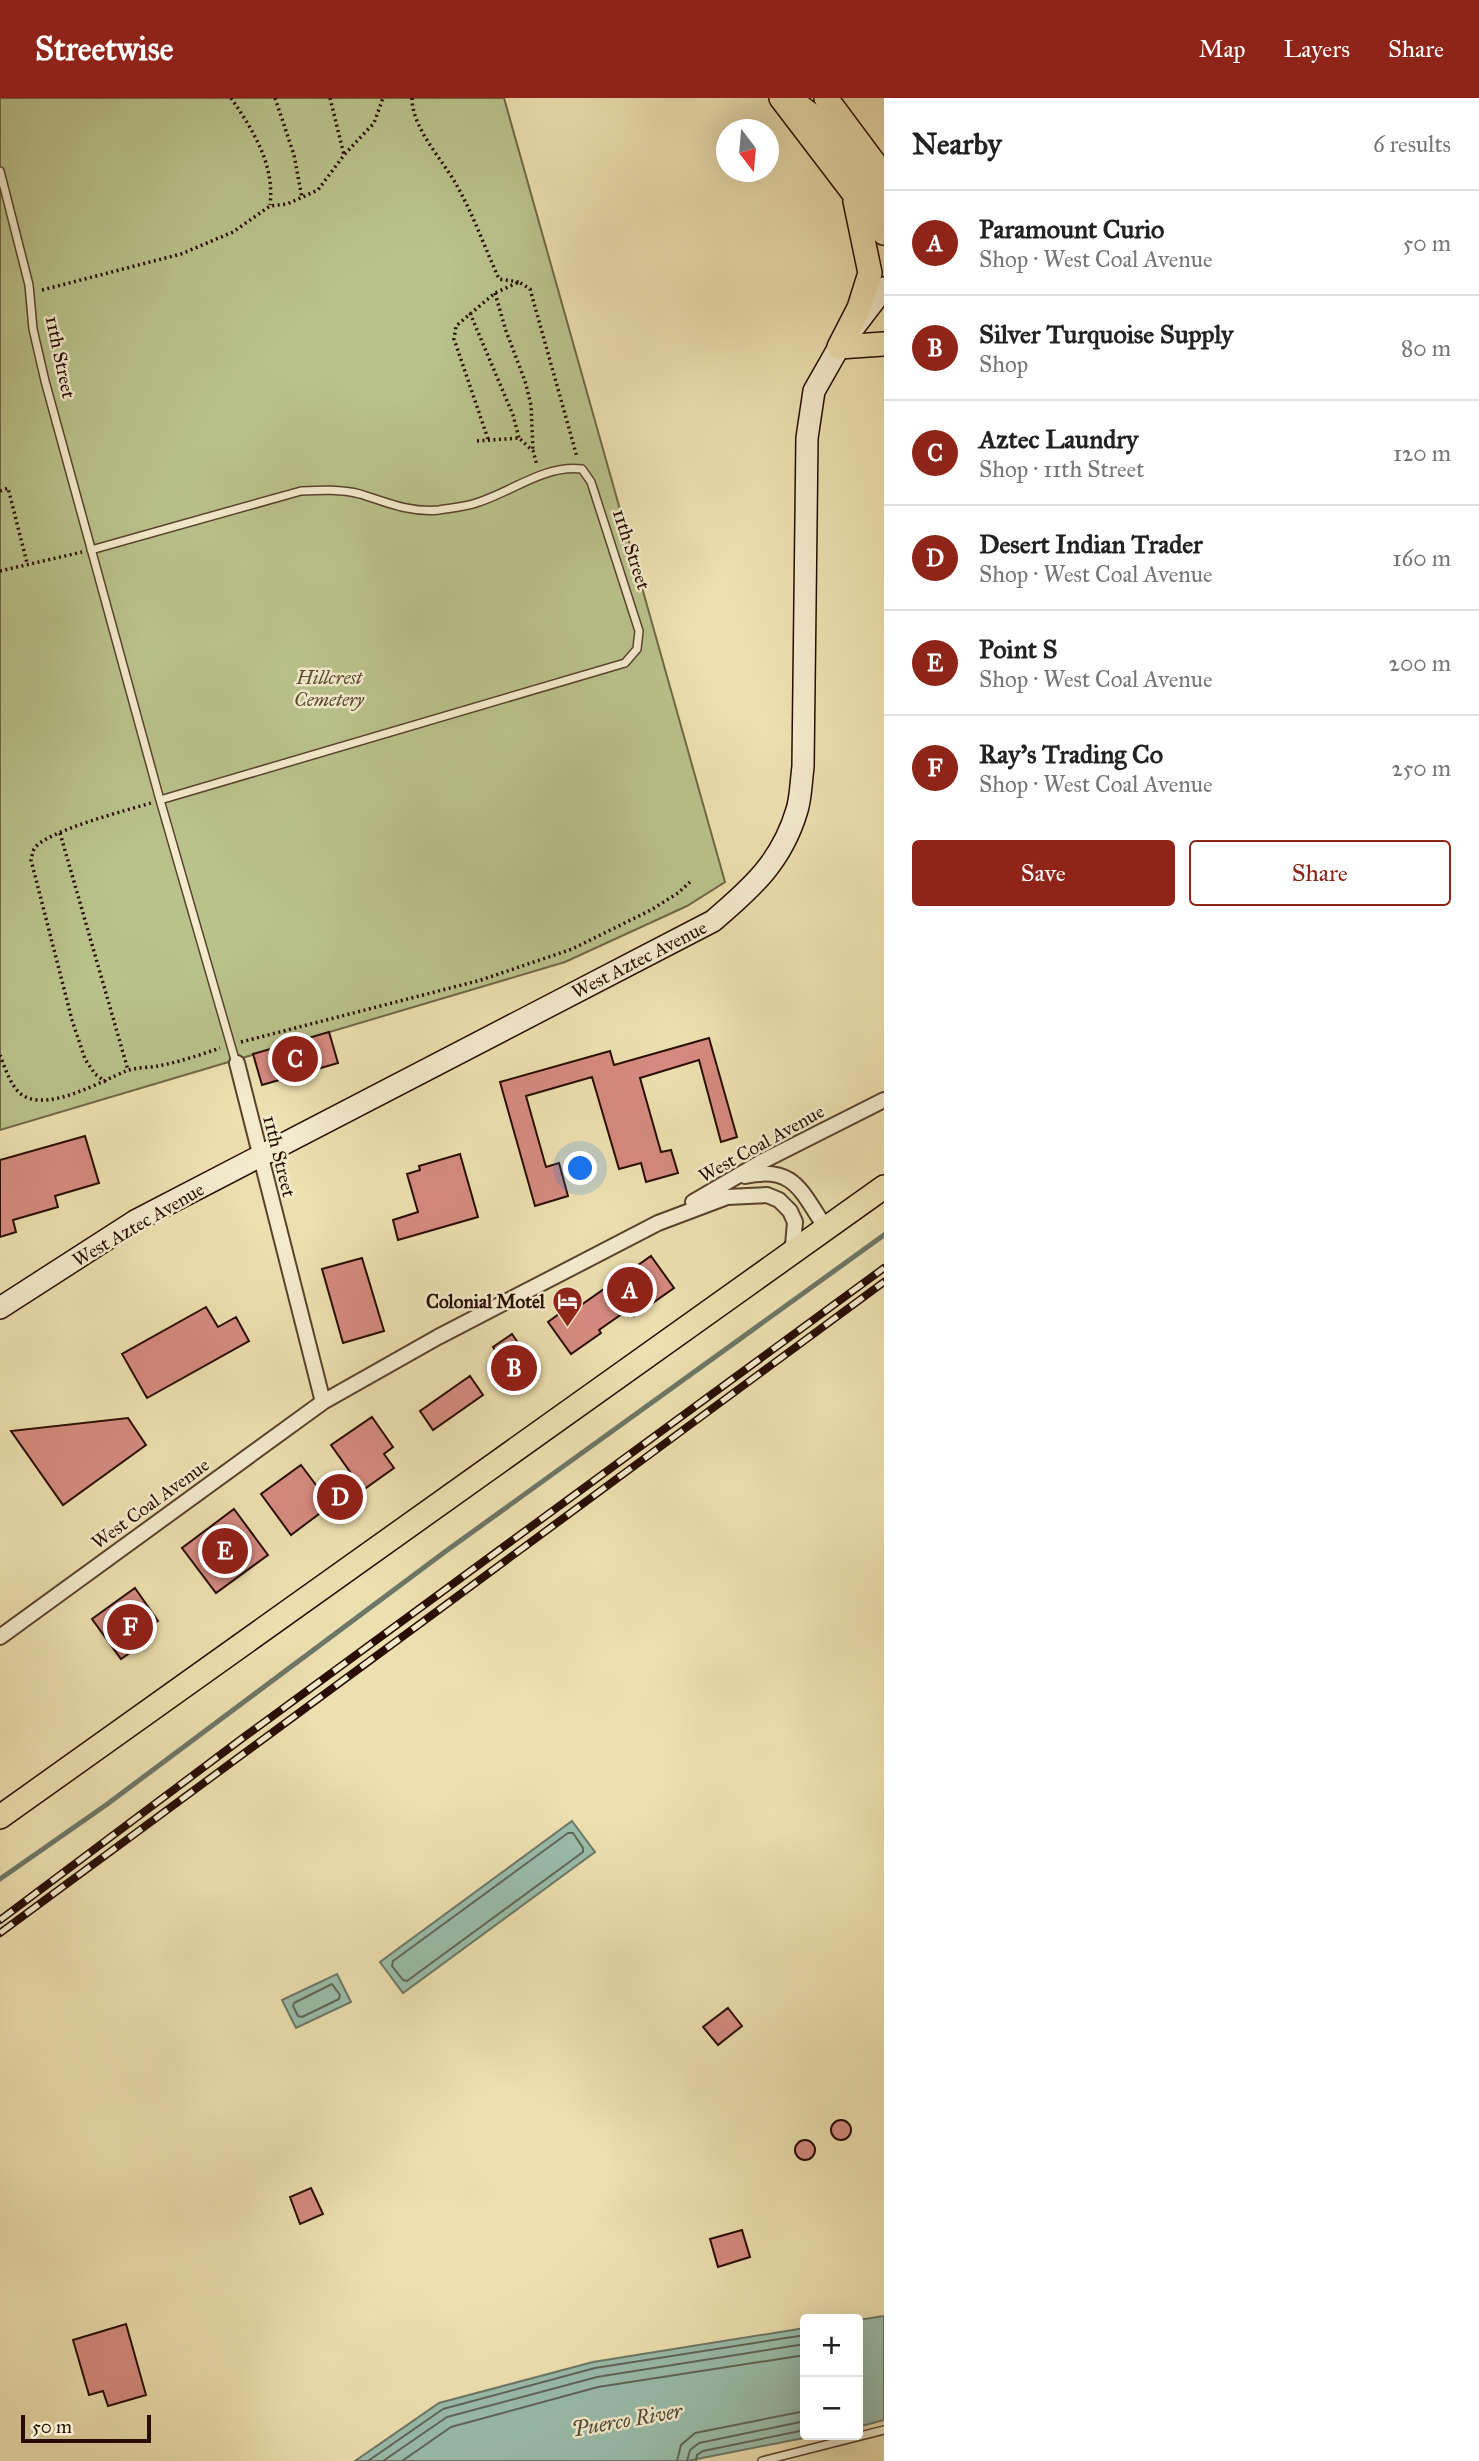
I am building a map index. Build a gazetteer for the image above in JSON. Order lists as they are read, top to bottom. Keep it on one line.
{"streets":{"main road":["West Aztec Avenue"],"street":["11th Street","West Coal Avenue"]},"crossings":[["11th Street","West Aztec Avenue"],["11th Street","West Coal Avenue"]],"water":["Puerco River"],"parks":["Hillcrest Cemetery"],"places":{"hotel":["Colonial Motel"]},"scale_bar":"50 m","north":"bottom","page":{"header":"Streetwise","nav":["Map","Layers","Share"],"heading":["Nearby","6 results"],"list":[{"mark":"A","name":"Paramount Curio","note":"Shop · West Coal Avenue","value":"50 m"},{"mark":"B","name":"Silver Turquoise Supply","note":"Shop","value":"80 m"},{"mark":"C","name":"Aztec Laundry","note":"Shop · 11th Street","value":"120 m"},{"mark":"D","name":"Desert Indian Trader","note":"Shop · West Coal Avenue","value":"160 m"},{"mark":"E","name":"Point S","note":"Shop · West Coal Avenue","value":"200 m"},{"mark":"F","name":"Ray's Trading Co","note":"Shop · West Coal Avenue","value":"250 m"}],"buttons":["Save","Share"],"pins":["C","A","B","D","E","F"],"map_buttons":["+","−"],"scale":"50 m"}}
